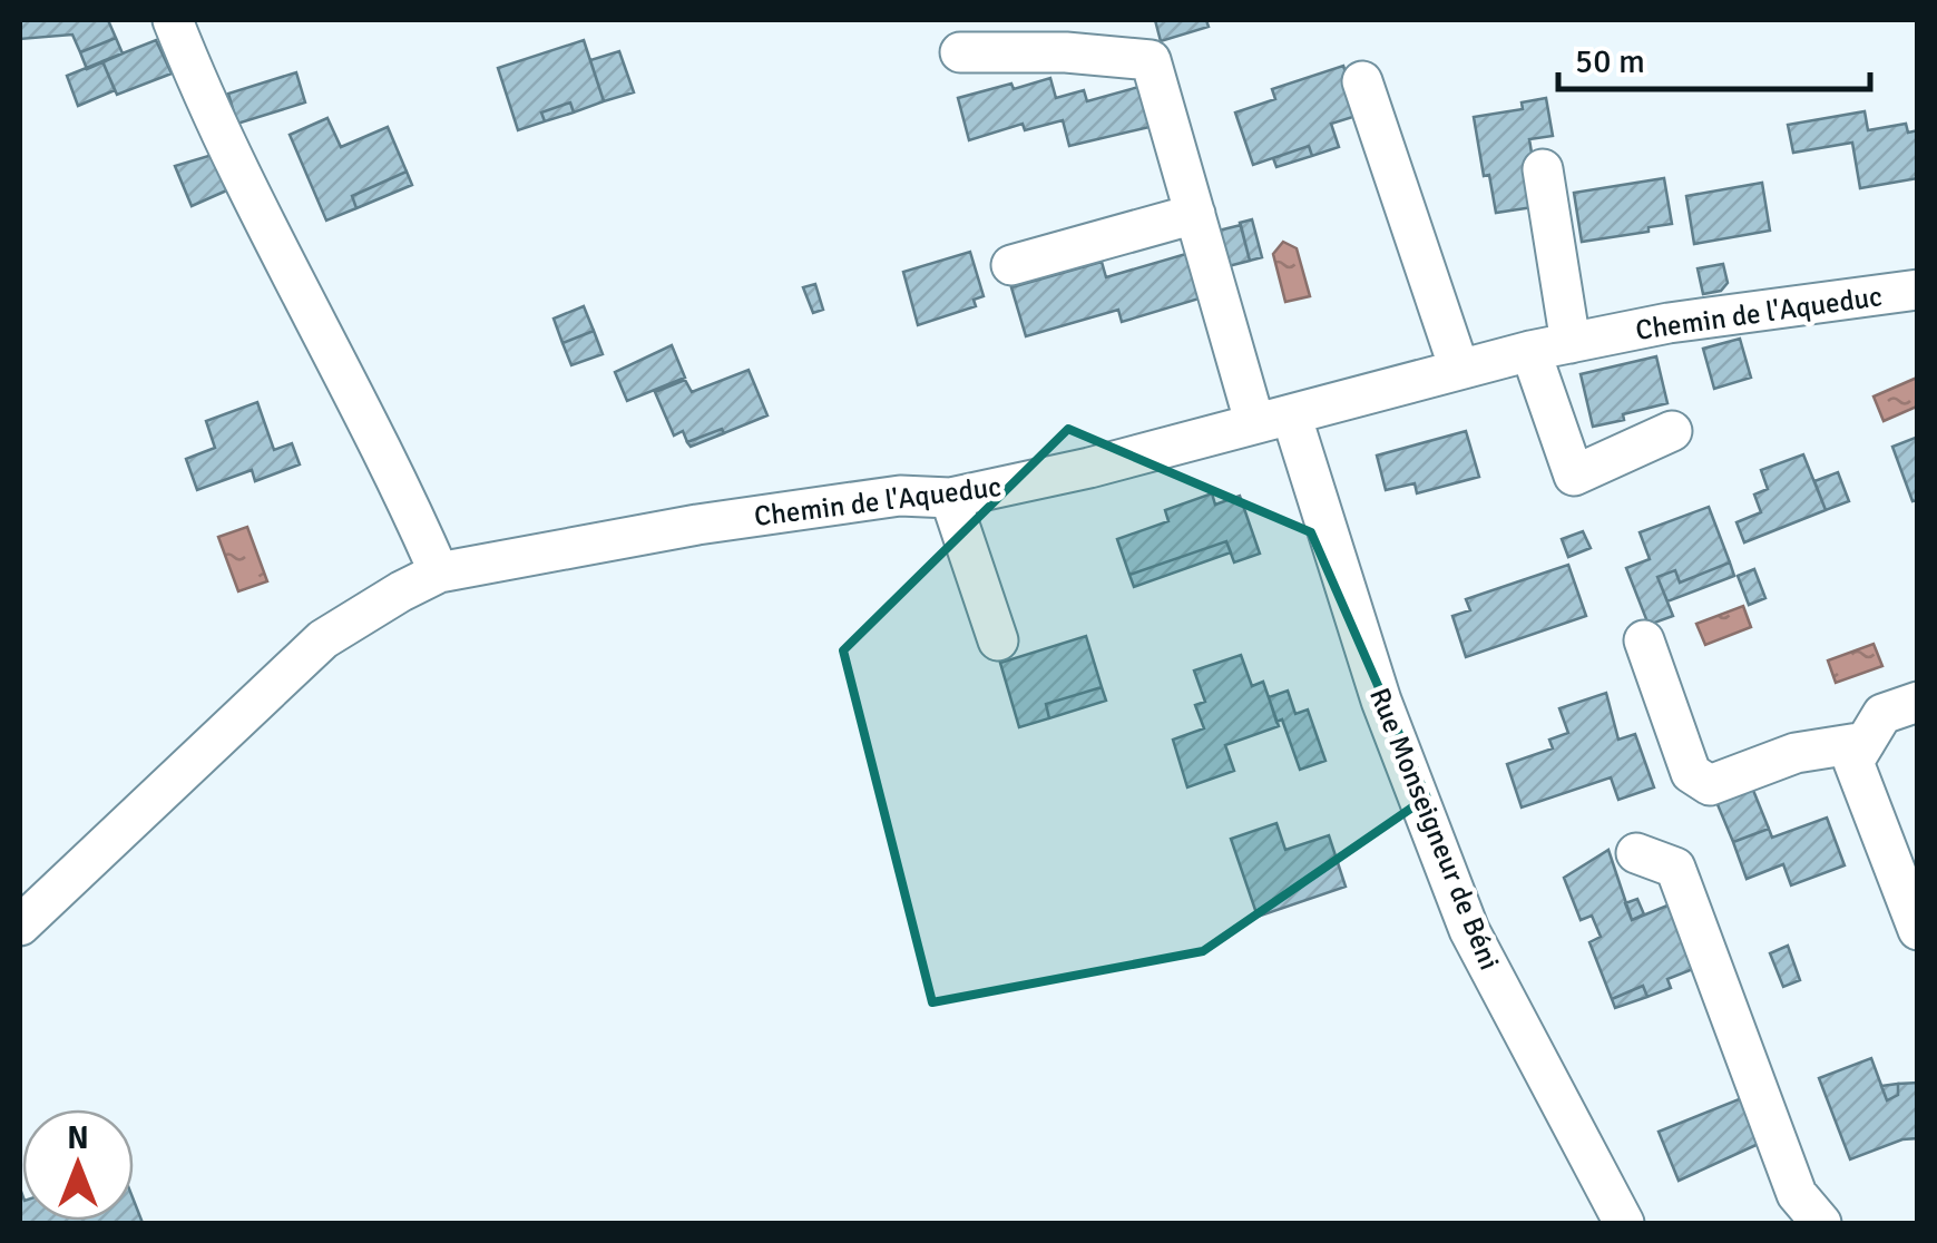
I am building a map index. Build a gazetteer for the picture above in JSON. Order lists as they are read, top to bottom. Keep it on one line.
{"streets":{"street":["Chemin de l'Aqueduc","Rue Monseigneur de Béni"]},"crossings":[["Chemin de l'Aqueduc","Rue Monseigneur de Béni"]],"scale_bar":"50 m","north":"top"}
